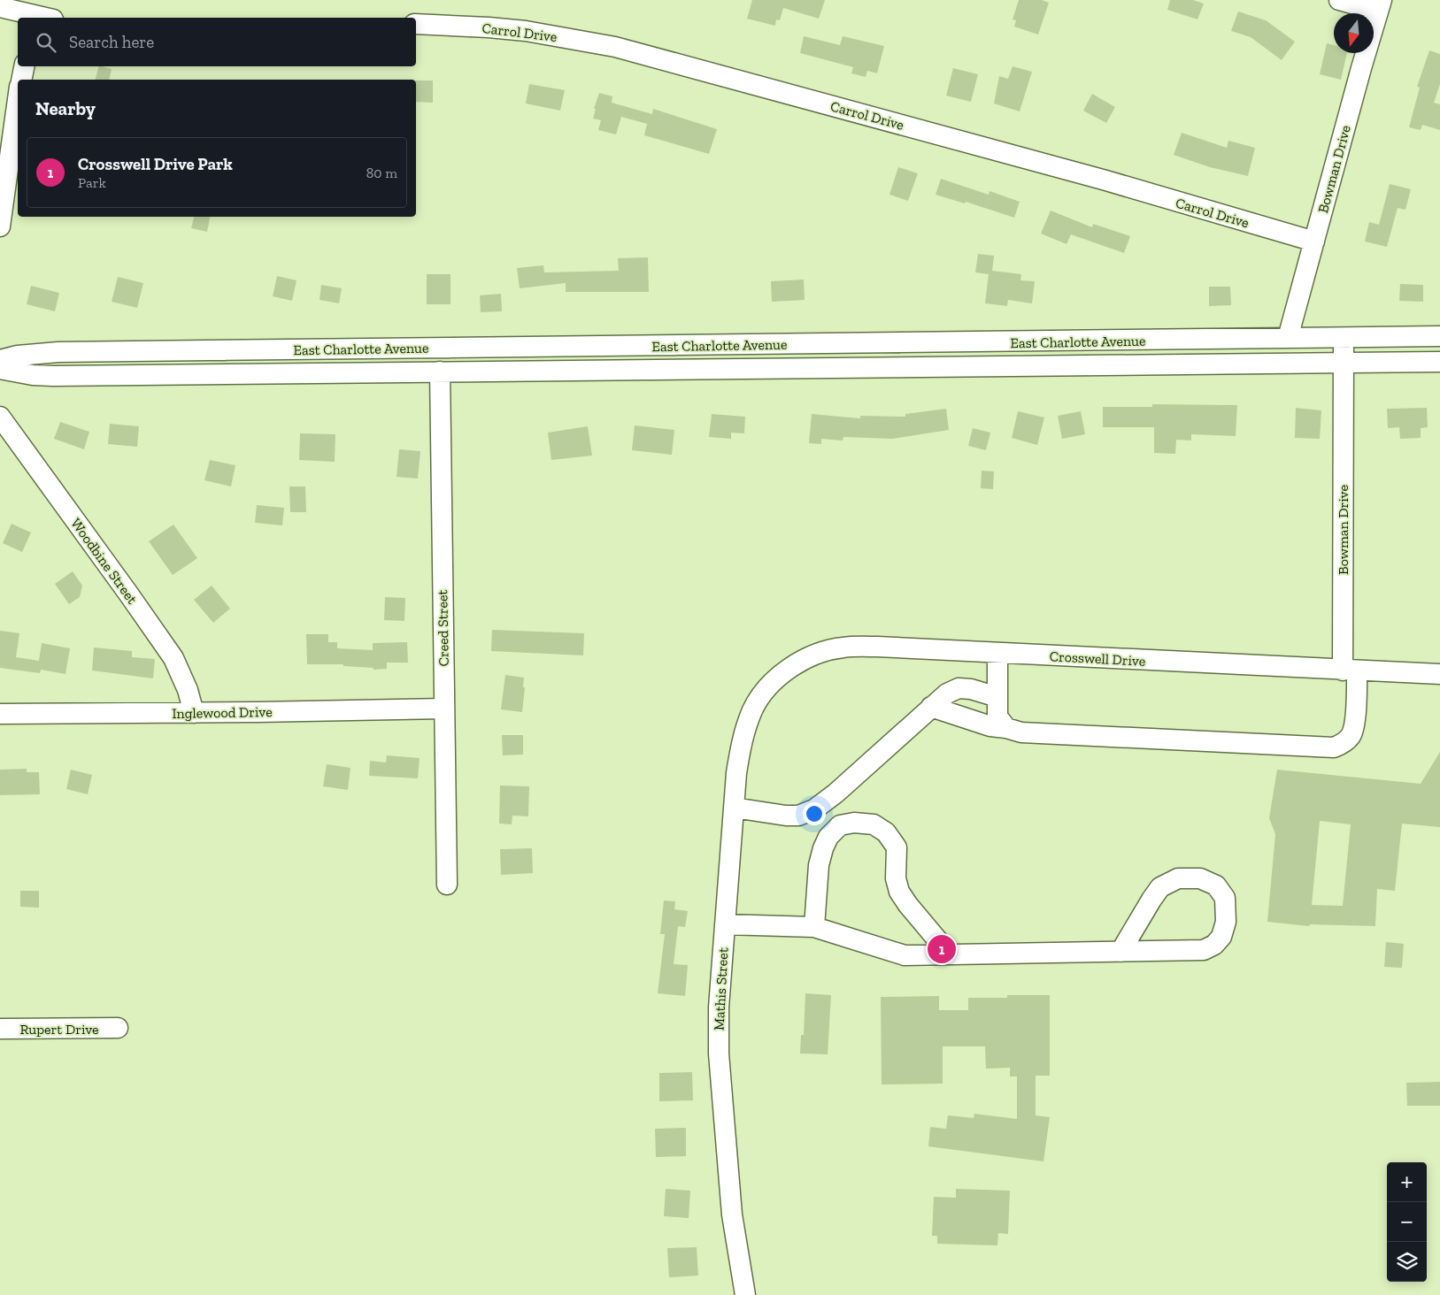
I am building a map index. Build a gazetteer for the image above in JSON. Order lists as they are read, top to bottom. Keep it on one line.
{"streets":{"street":["Carrol Drive","Bowman Drive","East Charlotte Avenue","Woodbine Street","Creed Street","Crosswell Drive","Inglewood Drive","Mathis Street","Rupert Drive"]},"crossings":[["Carrol Drive","Bowman Drive"],["Bowman Drive","East Charlotte Avenue"],["Bowman Drive","Crosswell Drive"],["East Charlotte Avenue","Creed Street"],["Woodbine Street","Inglewood Drive"],["Creed Street","Inglewood Drive"],["Crosswell Drive","Mathis Street"]],"north":"bottom","page":{"search":"Search here","heading":"Nearby","list":[{"mark":"1","name":"Crosswell Drive Park","note":"Park","value":"80 m"}],"pins":"1","map_buttons":["+","−"]}}
